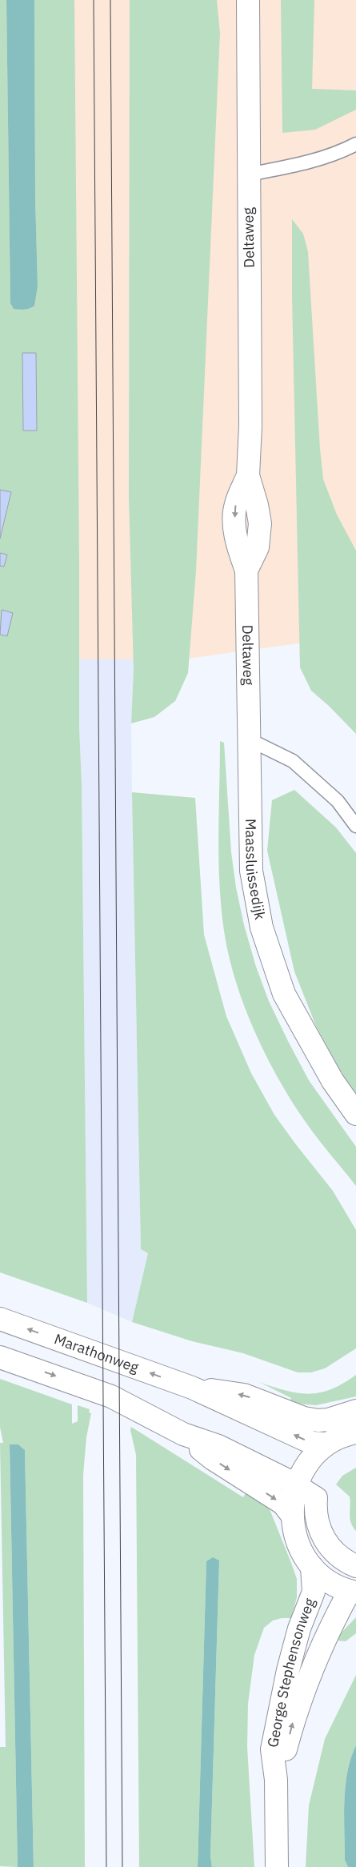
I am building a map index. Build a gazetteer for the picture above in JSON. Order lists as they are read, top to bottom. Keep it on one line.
{"streets":{"main road":["Deltaweg","Maassluissedijk","Marathonweg","George Stephensonweg"]},"crossings":[["Deltaweg","Maassluissedijk"]]}
